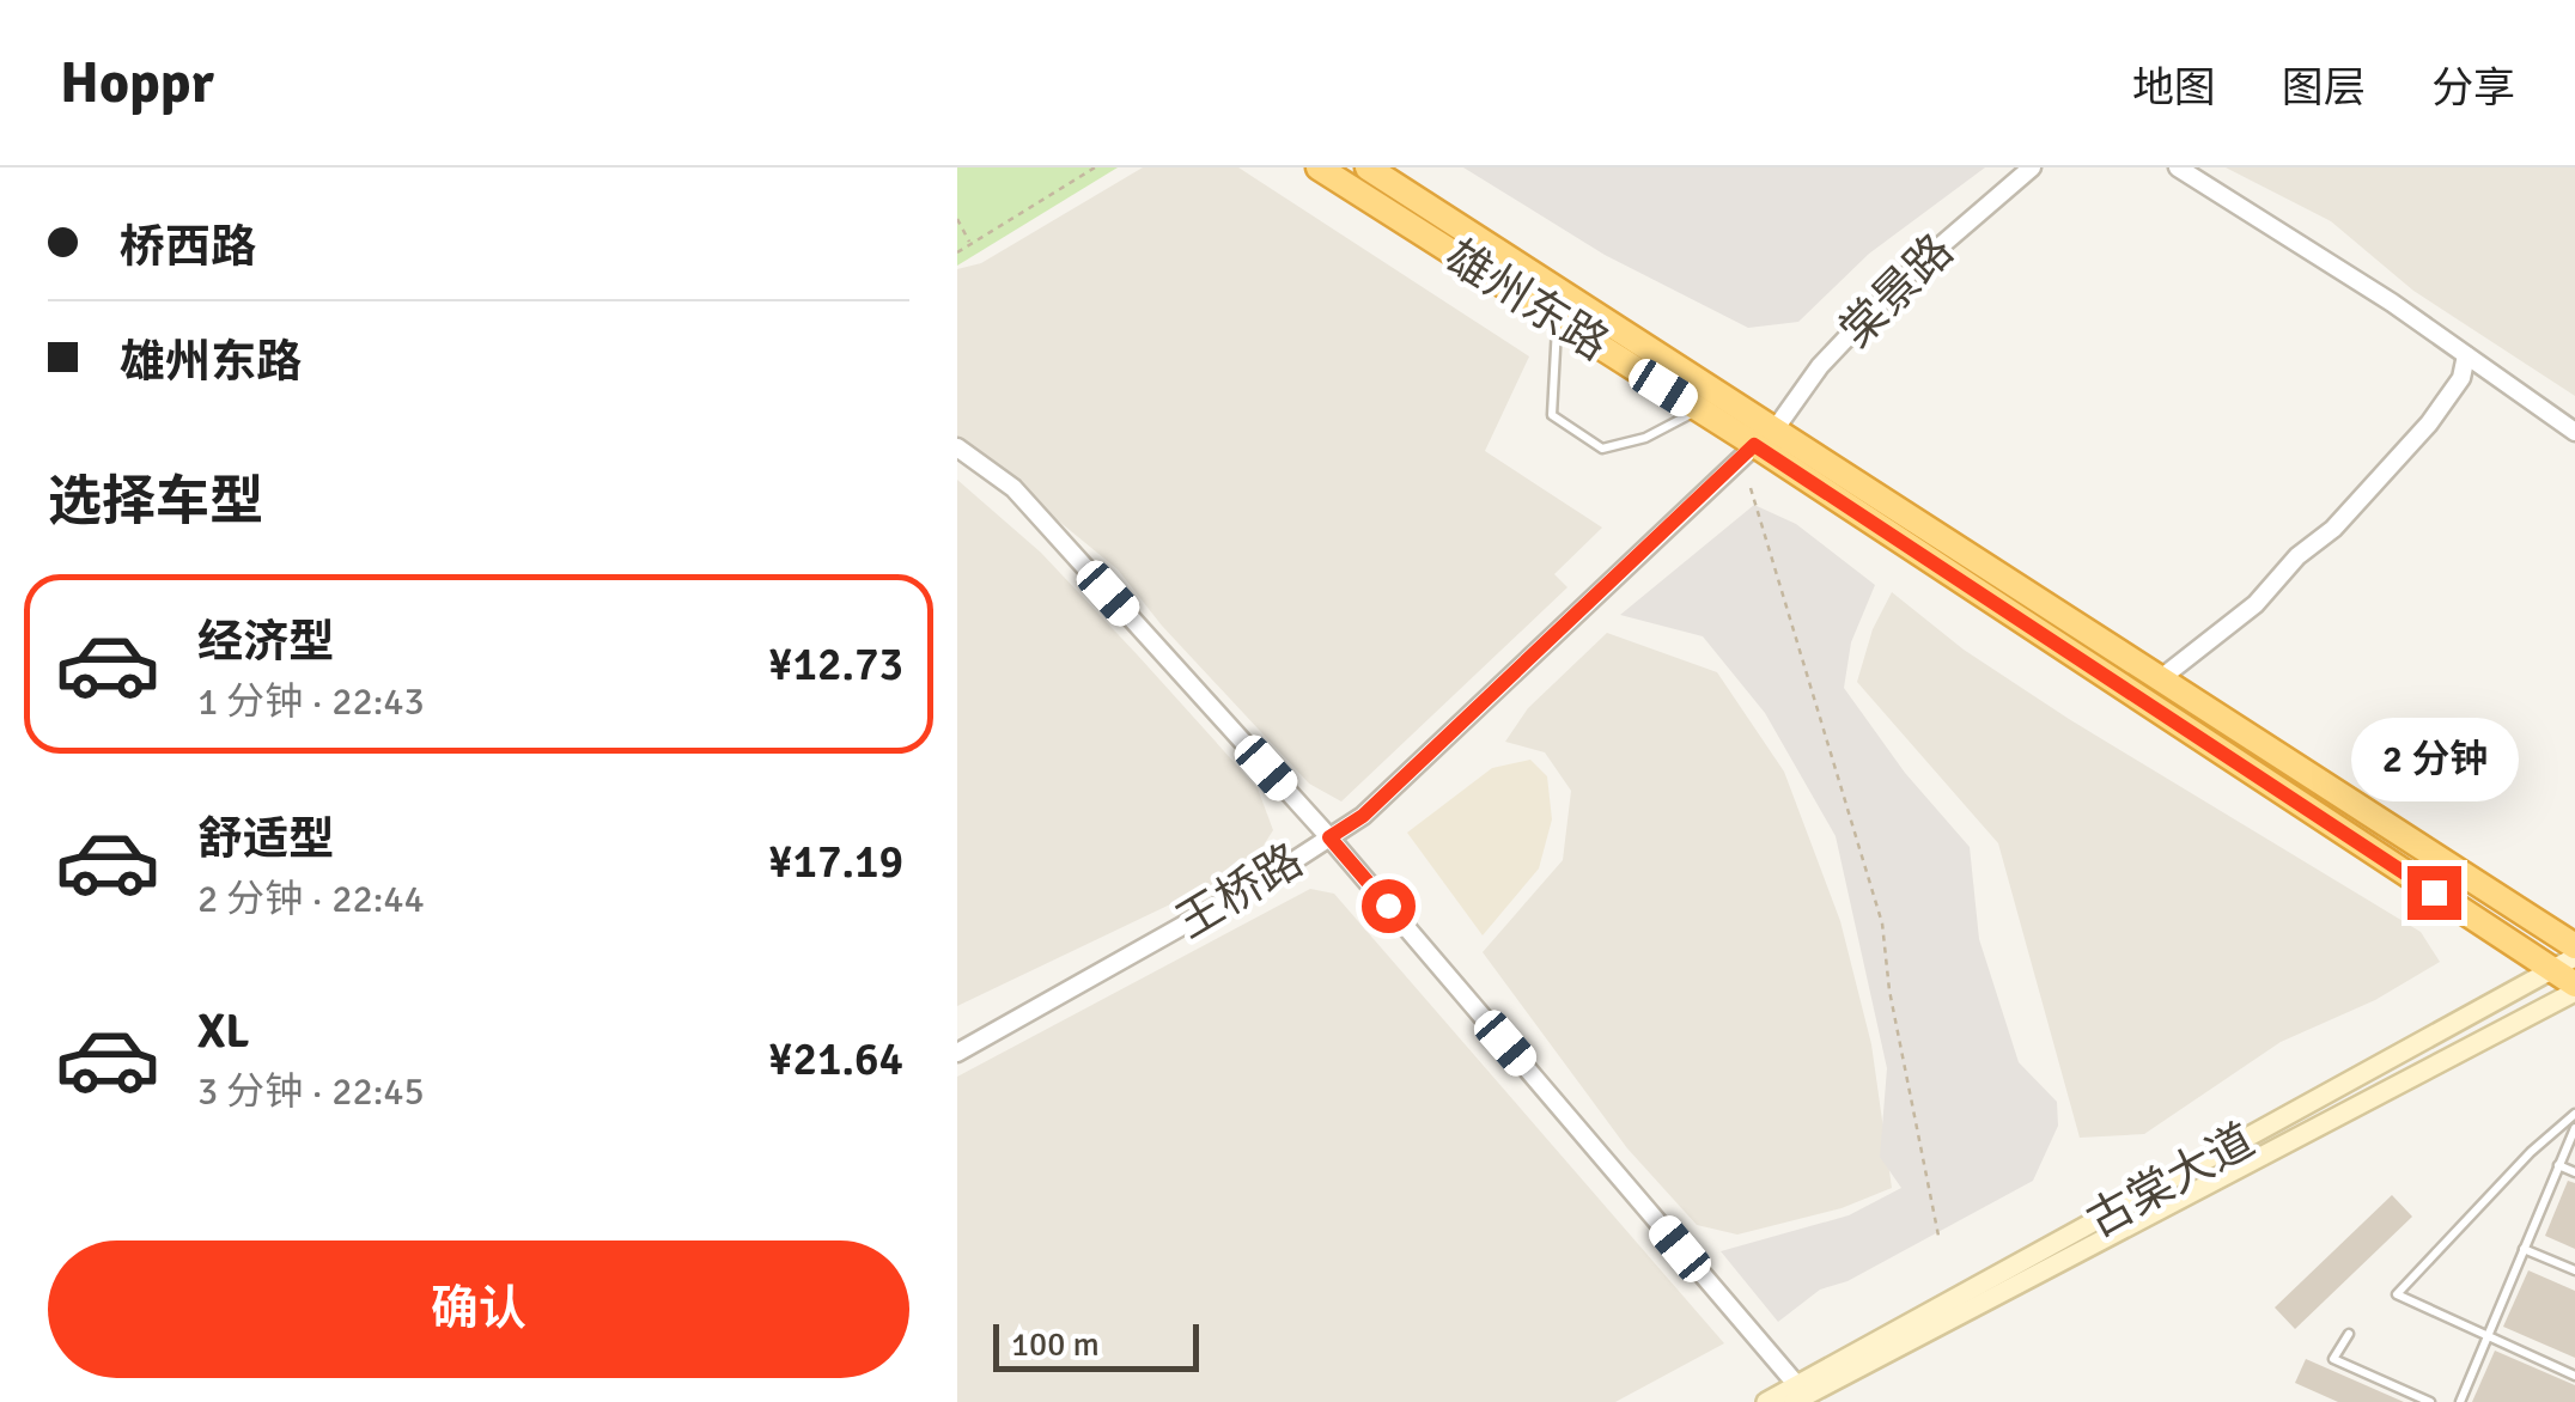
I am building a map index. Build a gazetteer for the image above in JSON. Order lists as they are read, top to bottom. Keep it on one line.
{"streets":{"highway":["雄州东路"],"main road":["古棠大道"],"street":["棠景路","王桥路"]},"crossings":[["棠景路","雄州东路"],["雄州东路","王桥路"],["雄州东路","古棠大道"]],"scale_bar":"100 m","page":{"header":"Hoppr","nav":["地图","图层","分享"],"banner":["桥西路","雄州东路"],"heading":"选择车型","list":[{"name":"经济型","note":"1 分钟 · 22:43","value":"¥12.73"},{"name":"舒适型","note":"2 分钟 · 22:44","value":"¥17.19"},{"name":"XL","note":"3 分钟 · 22:45","value":"¥21.64"}],"bubble":"2 分钟","buttons":"确认","scale":"100 m"}}
